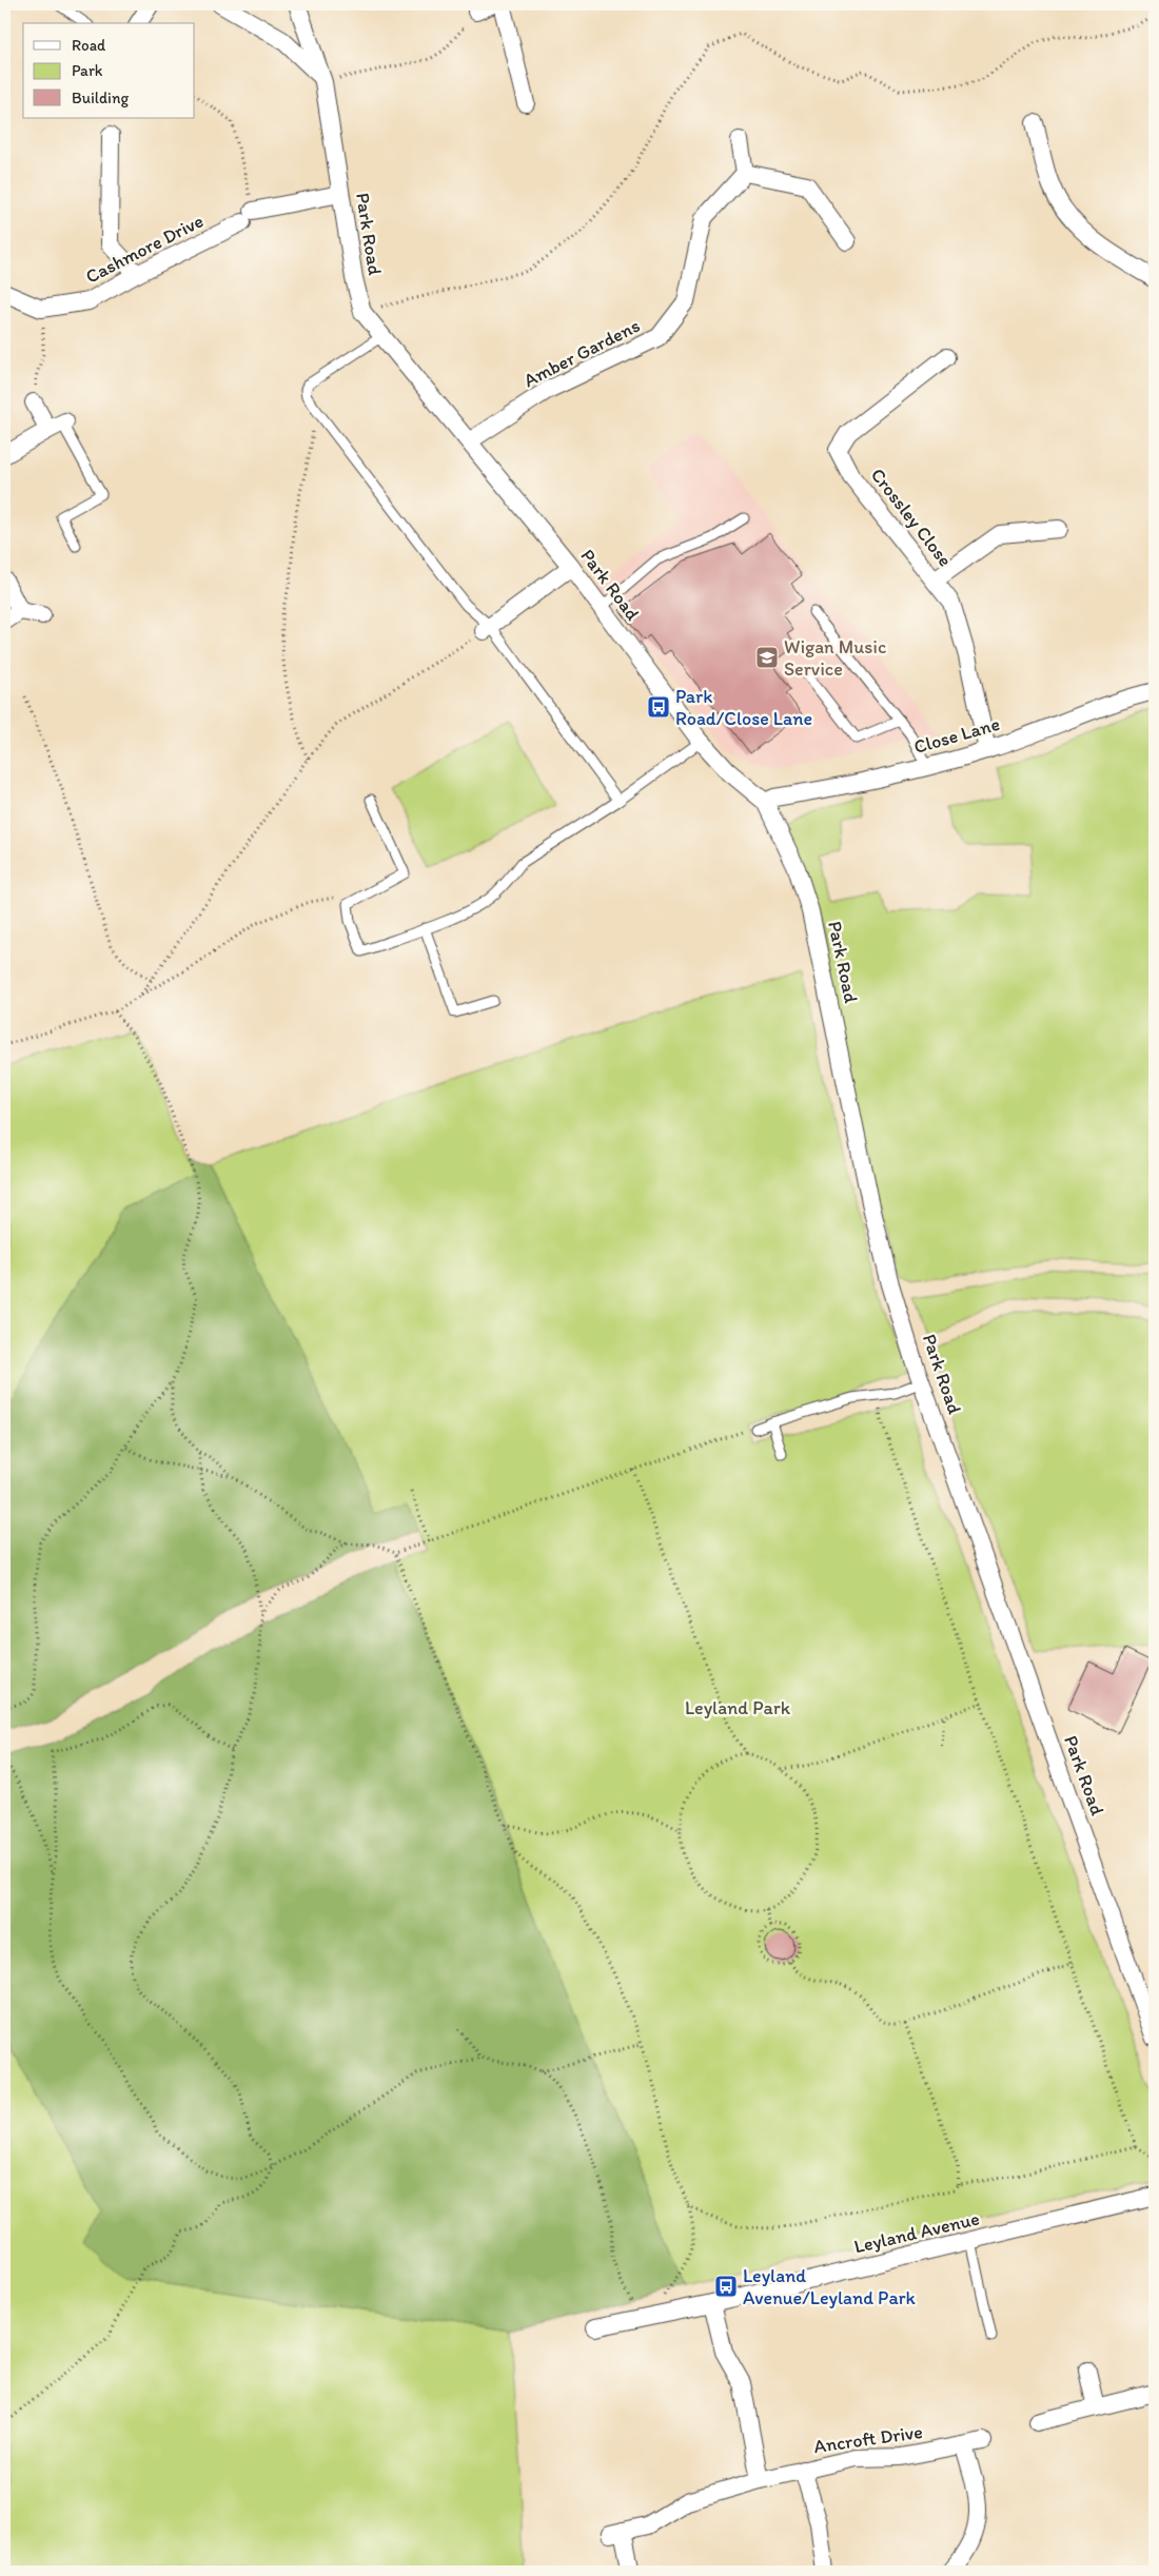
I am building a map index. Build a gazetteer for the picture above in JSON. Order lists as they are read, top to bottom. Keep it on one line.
{"streets":{"street":["Park Road","Cashmore Drive","Amber Gardens","Crossley Close","Close Lane","Leyland Avenue","Ancroft Drive"]},"crossings":[["Park Road","Cashmore Drive"],["Park Road","Amber Gardens"],["Park Road","Close Lane"],["Crossley Close","Close Lane"]],"parks":["Leyland Park"],"places":{"school or university":["Wigan Music Service"],"bus stop":["Park Road/Close Lane","Leyland Avenue/Leyland Park"]},"legend":["Road","Park","Building"]}
